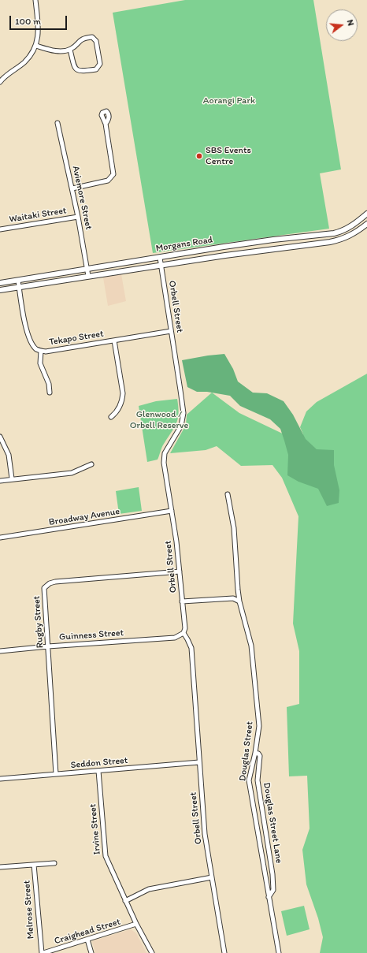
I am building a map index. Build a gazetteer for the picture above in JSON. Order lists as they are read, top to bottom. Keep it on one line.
{"streets":{"street":["Aviemore Street","Waitaki Street","Morgans Road","Orbell Street","Tekapo Street","Broadway Avenue","Rugby Street","Guinness Street","Douglas Street","Seddon Street","Douglas Street Lane","Irvine Street","Melrose Street","Craighead Street"]},"crossings":[["Aviemore Street","Waitaki Street"],["Aviemore Street","Morgans Road"],["Morgans Road","Orbell Street"],["Morgans Road","Tekapo Street"],["Orbell Street","Tekapo Street"],["Orbell Street","Broadway Avenue"],["Orbell Street","Rugby Street"],["Orbell Street","Guinness Street"],["Orbell Street","Seddon Street"],["Rugby Street","Guinness Street"],["Rugby Street","Seddon Street"],["Douglas Street","Douglas Street Lane"],["Seddon Street","Irvine Street"],["Irvine Street","Craighead Street"],["Melrose Street","Craighead Street"]],"parks":["Aorangi Park","Glenwood / Orbell Reserve"],"places":["SBS Events Centre"],"scale_bar":"100 m","north":"right"}
